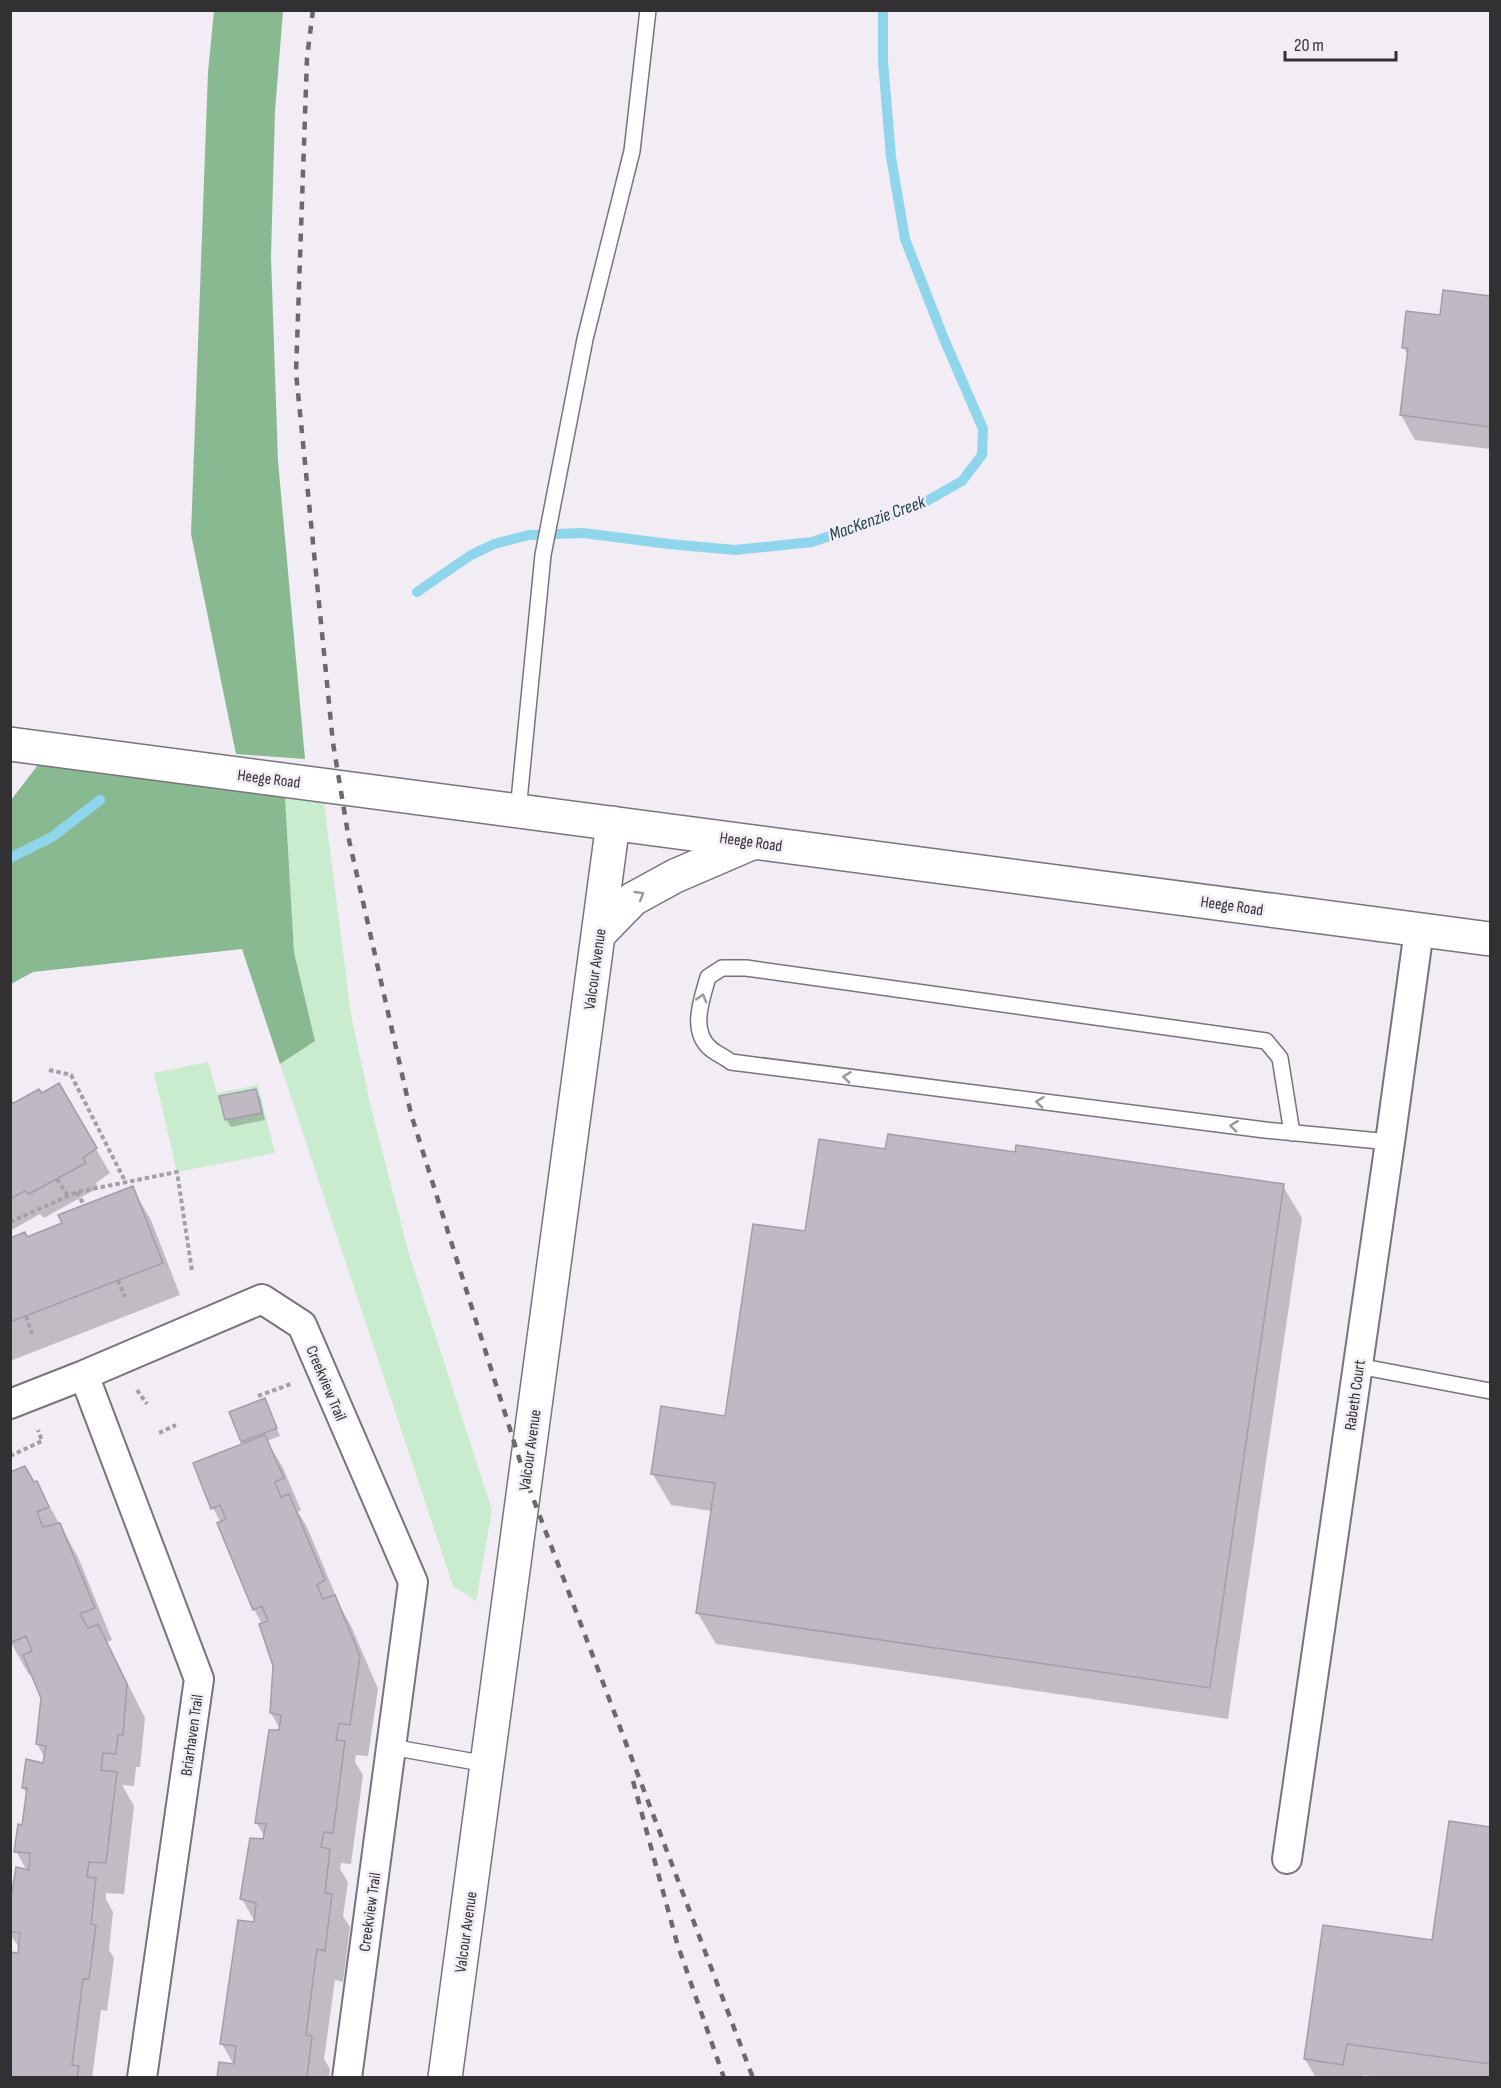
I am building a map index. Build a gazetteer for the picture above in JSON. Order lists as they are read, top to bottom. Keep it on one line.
{"streets":{"street":["Heege Road","Valcour Avenue","Creekview Trail","Rabeth Court","Briarhaven Trail"]},"crossings":[["Heege Road","Valcour Avenue"],["Heege Road","Rabeth Court"],["Creekview Trail","Briarhaven Trail"]],"water":["MacKenzie Creek"],"scale_bar":"20 m"}
